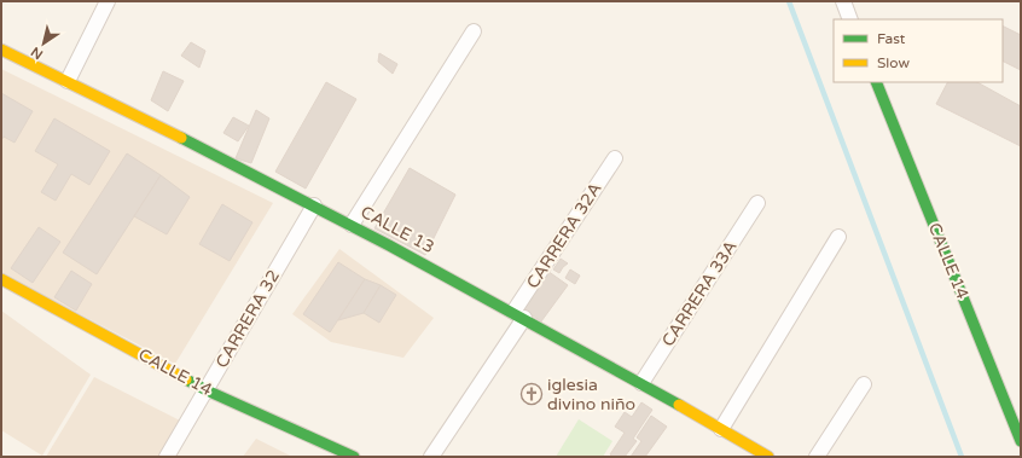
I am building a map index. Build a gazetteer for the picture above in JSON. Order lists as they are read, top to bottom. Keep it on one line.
{"streets":{"street":["CALLE 13","CARRERA 32A","CALLE 14","CARRERA 33A","CARRERA 32"]},"crossings":[["CALLE 13","CARRERA 32A"],["CALLE 13","CARRERA 33A"],["CALLE 13","CARRERA 32"],["CALLE 14","CARRERA 32"]],"places":{"church":["iglesia divino niño"]},"legend":["Fast","Slow"],"north":"bottom left"}
